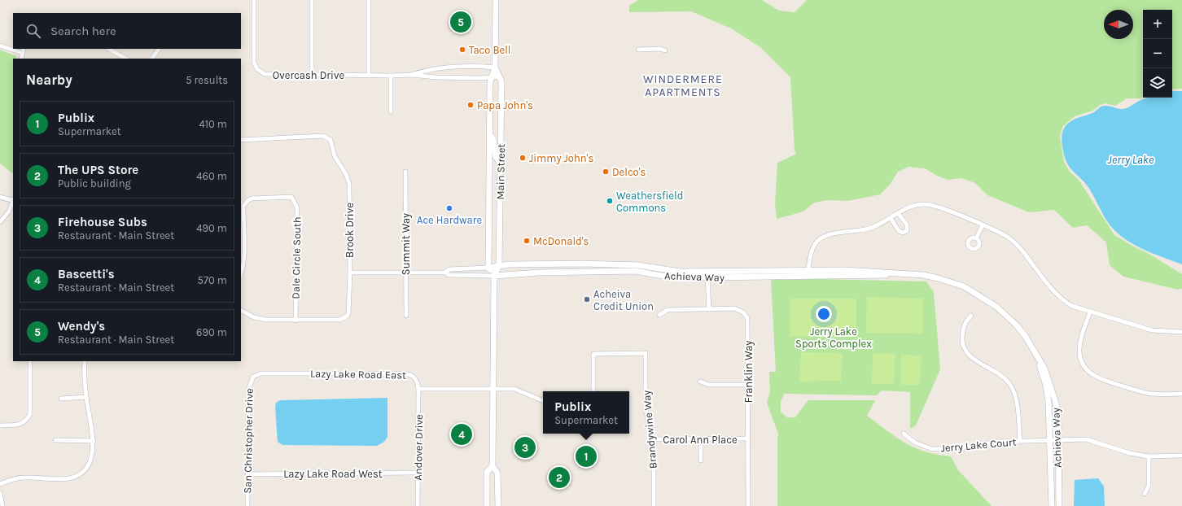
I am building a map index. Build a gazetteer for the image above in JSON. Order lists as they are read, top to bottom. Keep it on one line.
{"streets":{"street":["Overcash Drive","Main Street","Brook Drive","Summit Way","Dale Circle South","Achieva Way","Franklin Way","Lazy Lake Road East","Brandywine Way","Carol Ann Place","San Christopher Drive","Jerry Lake Court","Andover Drive","Lazy Lake Road West"]},"crossings":[["Overcash Drive","Main Street"],["Main Street","Achieva Way"],["Main Street","Lazy Lake Road East"],["Brook Drive","Dale Circle South"],["Achieva Way","Jerry Lake Court"],["Franklin Way","Carol Ann Place"],["Lazy Lake Road East","San Christopher Drive"],["Lazy Lake Road East","Andover Drive"],["Brandywine Way","Carol Ann Place"],["San Christopher Drive","Lazy Lake Road West"],["Andover Drive","Lazy Lake Road West"]],"districts":["WINDERMERE APARTMENTS"],"water":["Jerry Lake"],"parks":["Jerry Lake Sports Complex"],"places":["Taco Bell","Papa John's","Jimmy John's","Delco's","Weathersfield Commons","Ace Hardware","McDonald's","Acheiva Credit Union"],"north":"left","page":{"map_buttons":["+","−"],"pins":["5","4","3","1","2"],"search":"Search here","heading":["Nearby","5 results"],"list":[{"mark":"1","name":"Publix","note":"Supermarket","value":"410 m"},{"mark":"2","name":"The UPS Store","note":"Public building","value":"460 m"},{"mark":"3","name":"Firehouse Subs","note":"Restaurant · Main Street","value":"490 m"},{"mark":"4","name":"Bascetti's","note":"Restaurant · Main Street","value":"570 m"},{"mark":"5","name":"Wendy's","note":"Restaurant · Main Street","value":"690 m"}],"popup":["Publix","Supermarket"]}}
